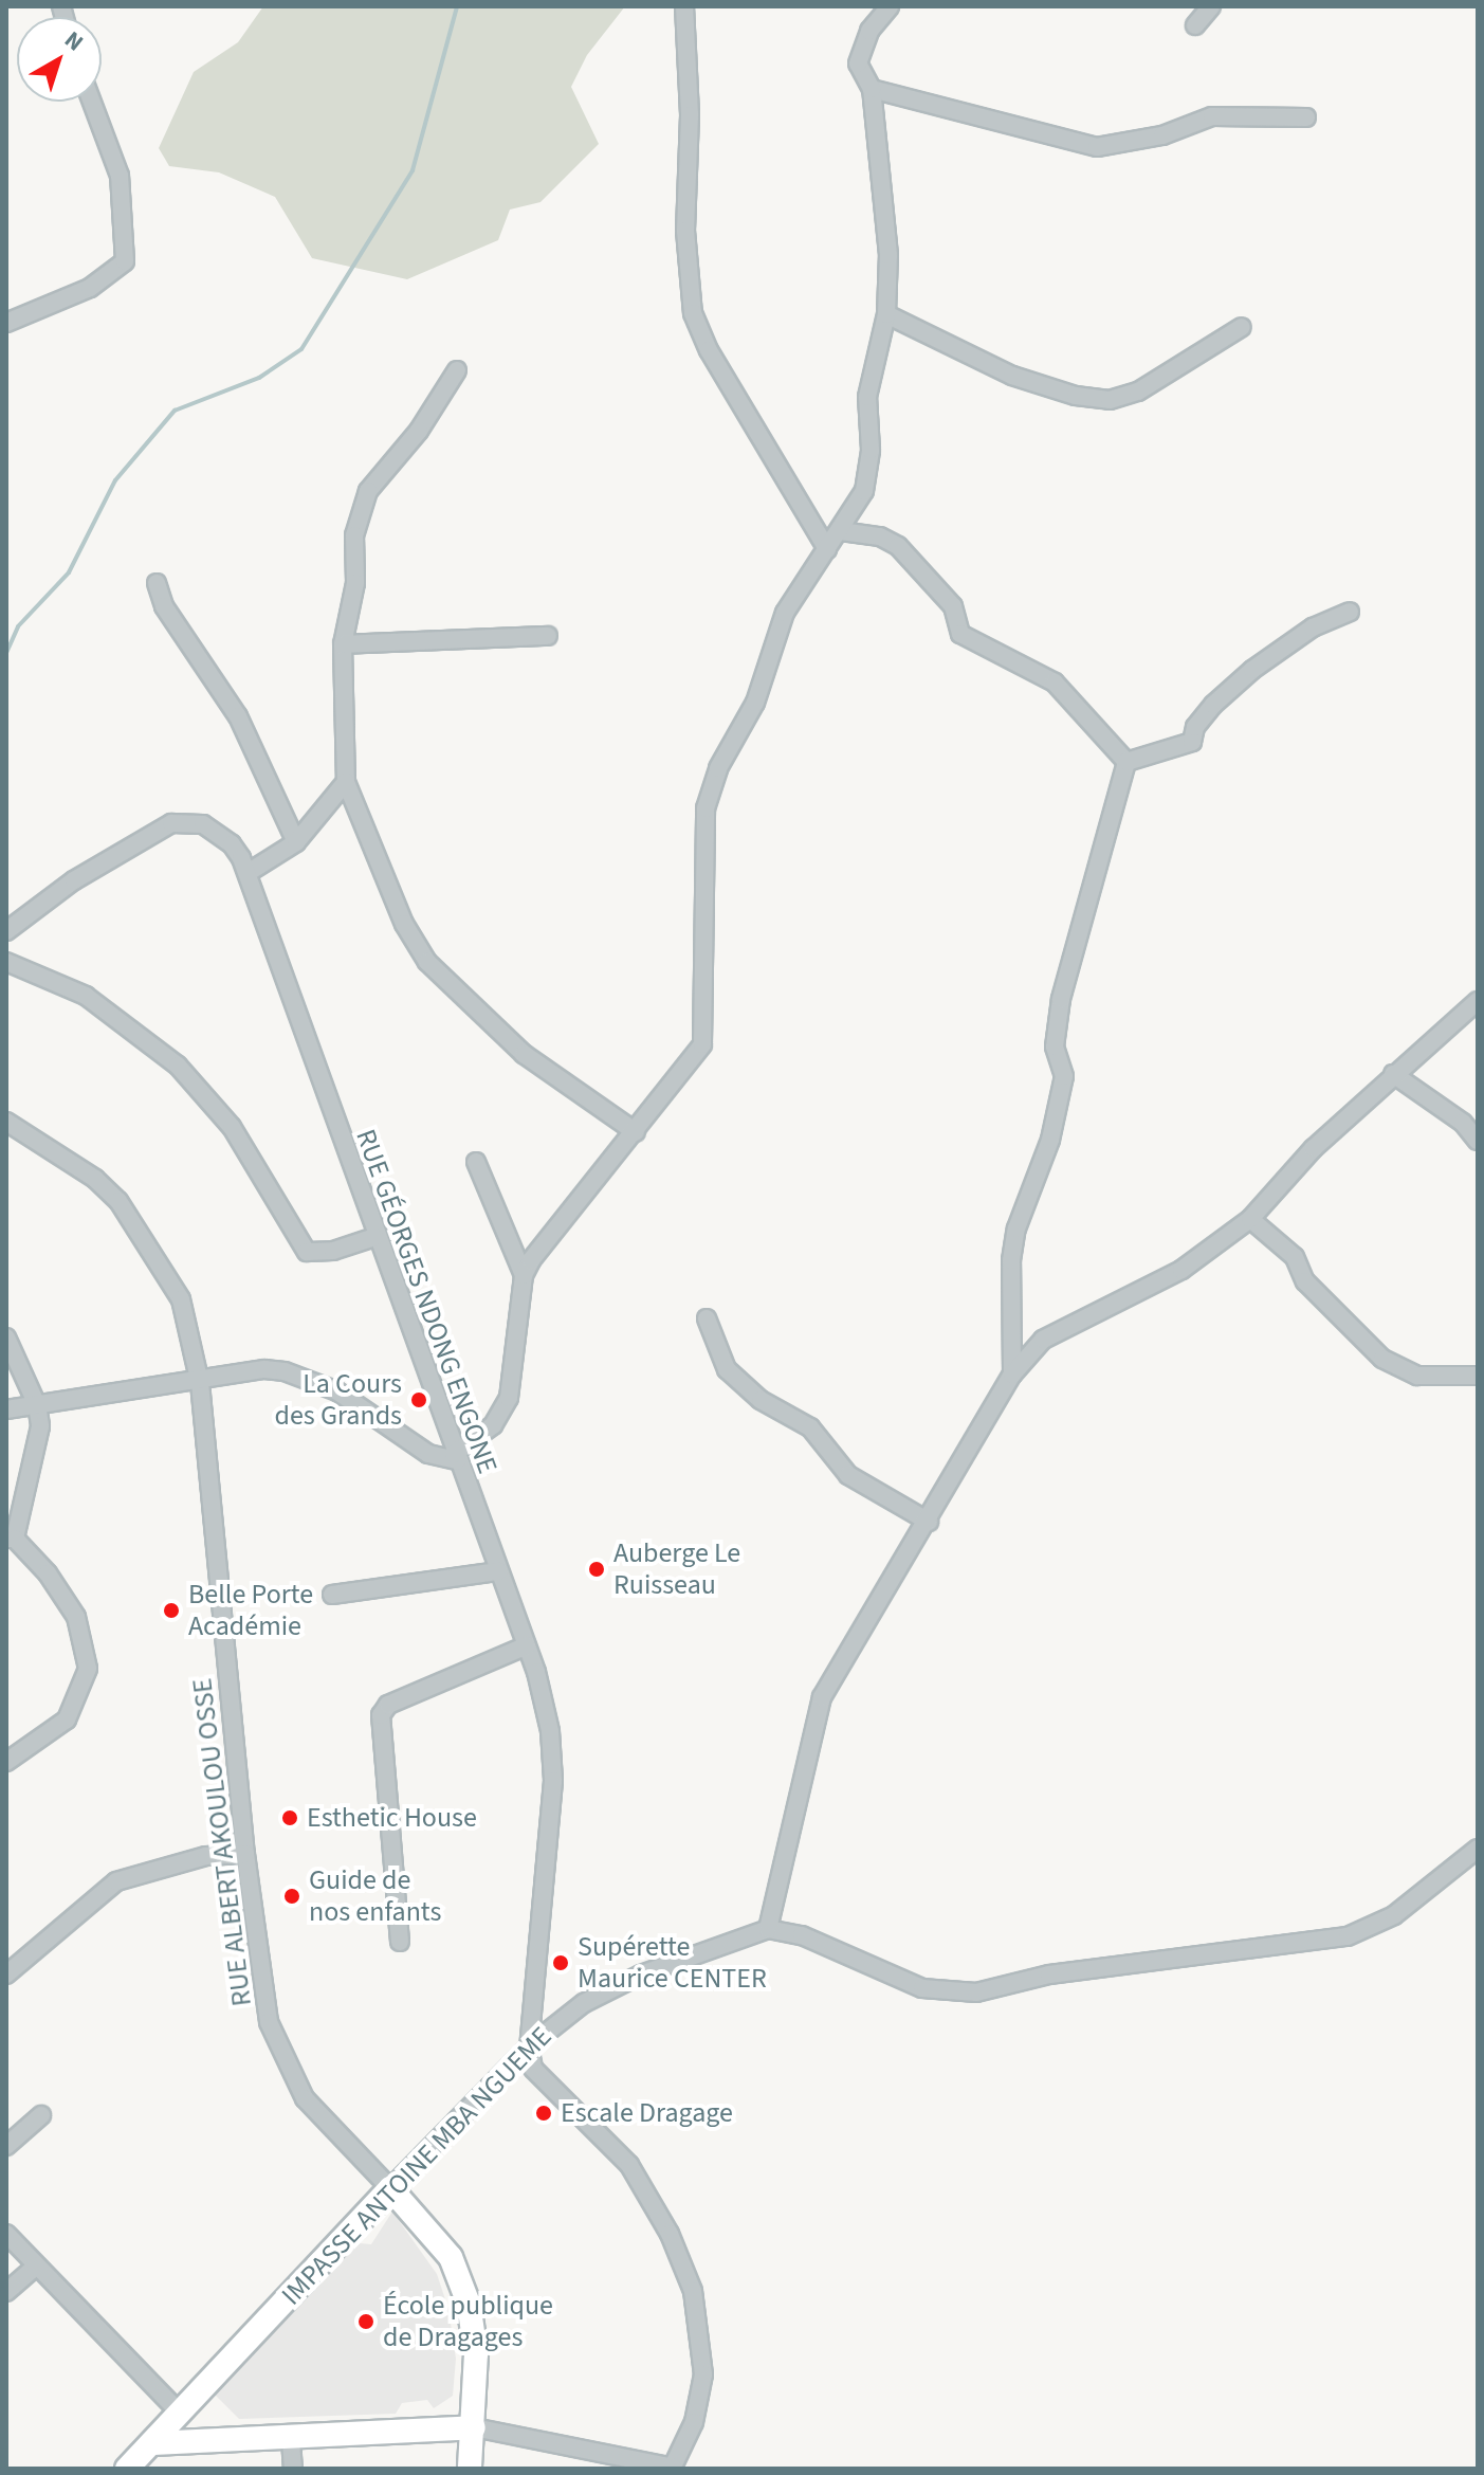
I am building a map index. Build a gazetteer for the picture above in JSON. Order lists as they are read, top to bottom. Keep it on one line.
{"streets":{"main road":["IMPASSE ANTOINE MBA NGUEME"],"street":["RUE GÉORGES NDONG ENGONE","RUE ALBERT AKOULOU OSSE"]},"crossings":[["RUE GÉORGES NDONG ENGONE","IMPASSE ANTOINE MBA NGUEME"],["RUE ALBERT AKOULOU OSSE","IMPASSE ANTOINE MBA NGUEME"]],"places":["La Cours des Grands","Auberge Le Ruisseau","Belle Porte Académie","Esthetic House","Guide de nos enfants","Supérette Maurice CENTER","Escale Dragage","École publique de Dragages"],"north":"top right"}
